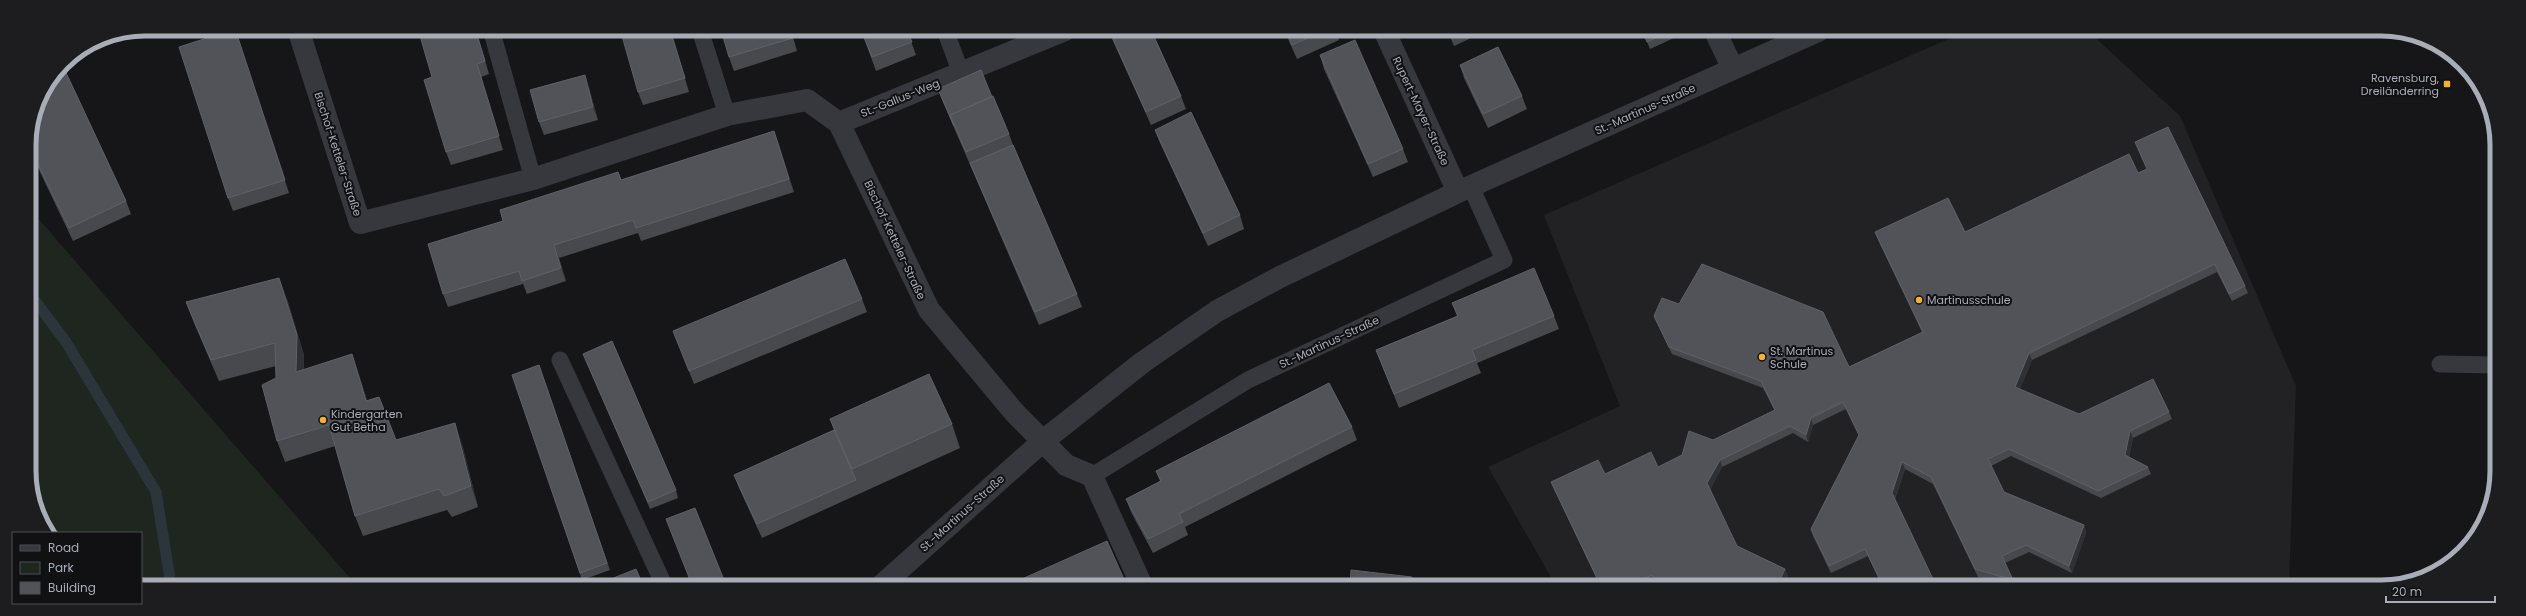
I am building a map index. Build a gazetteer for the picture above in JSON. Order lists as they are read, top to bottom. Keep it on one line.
{"streets":{"street":["St.-Gallus-Weg","St.-Martinus-Straße","Rupert-Mayer-Straße","Bischof-Ketteler-Straße"]},"crossings":[["St.-Gallus-Weg","Bischof-Ketteler-Straße"],["St.-Martinus-Straße","Rupert-Mayer-Straße"],["St.-Martinus-Straße","Bischof-Ketteler-Straße"]],"places":{"transit":["Ravensburg, Dreiländerring"],"other":["Martinusschule","St. Martinus Schule","Kindergarten Gut Betha"]},"legend":["Road","Park","Building"],"scale_bar":"20 m"}
